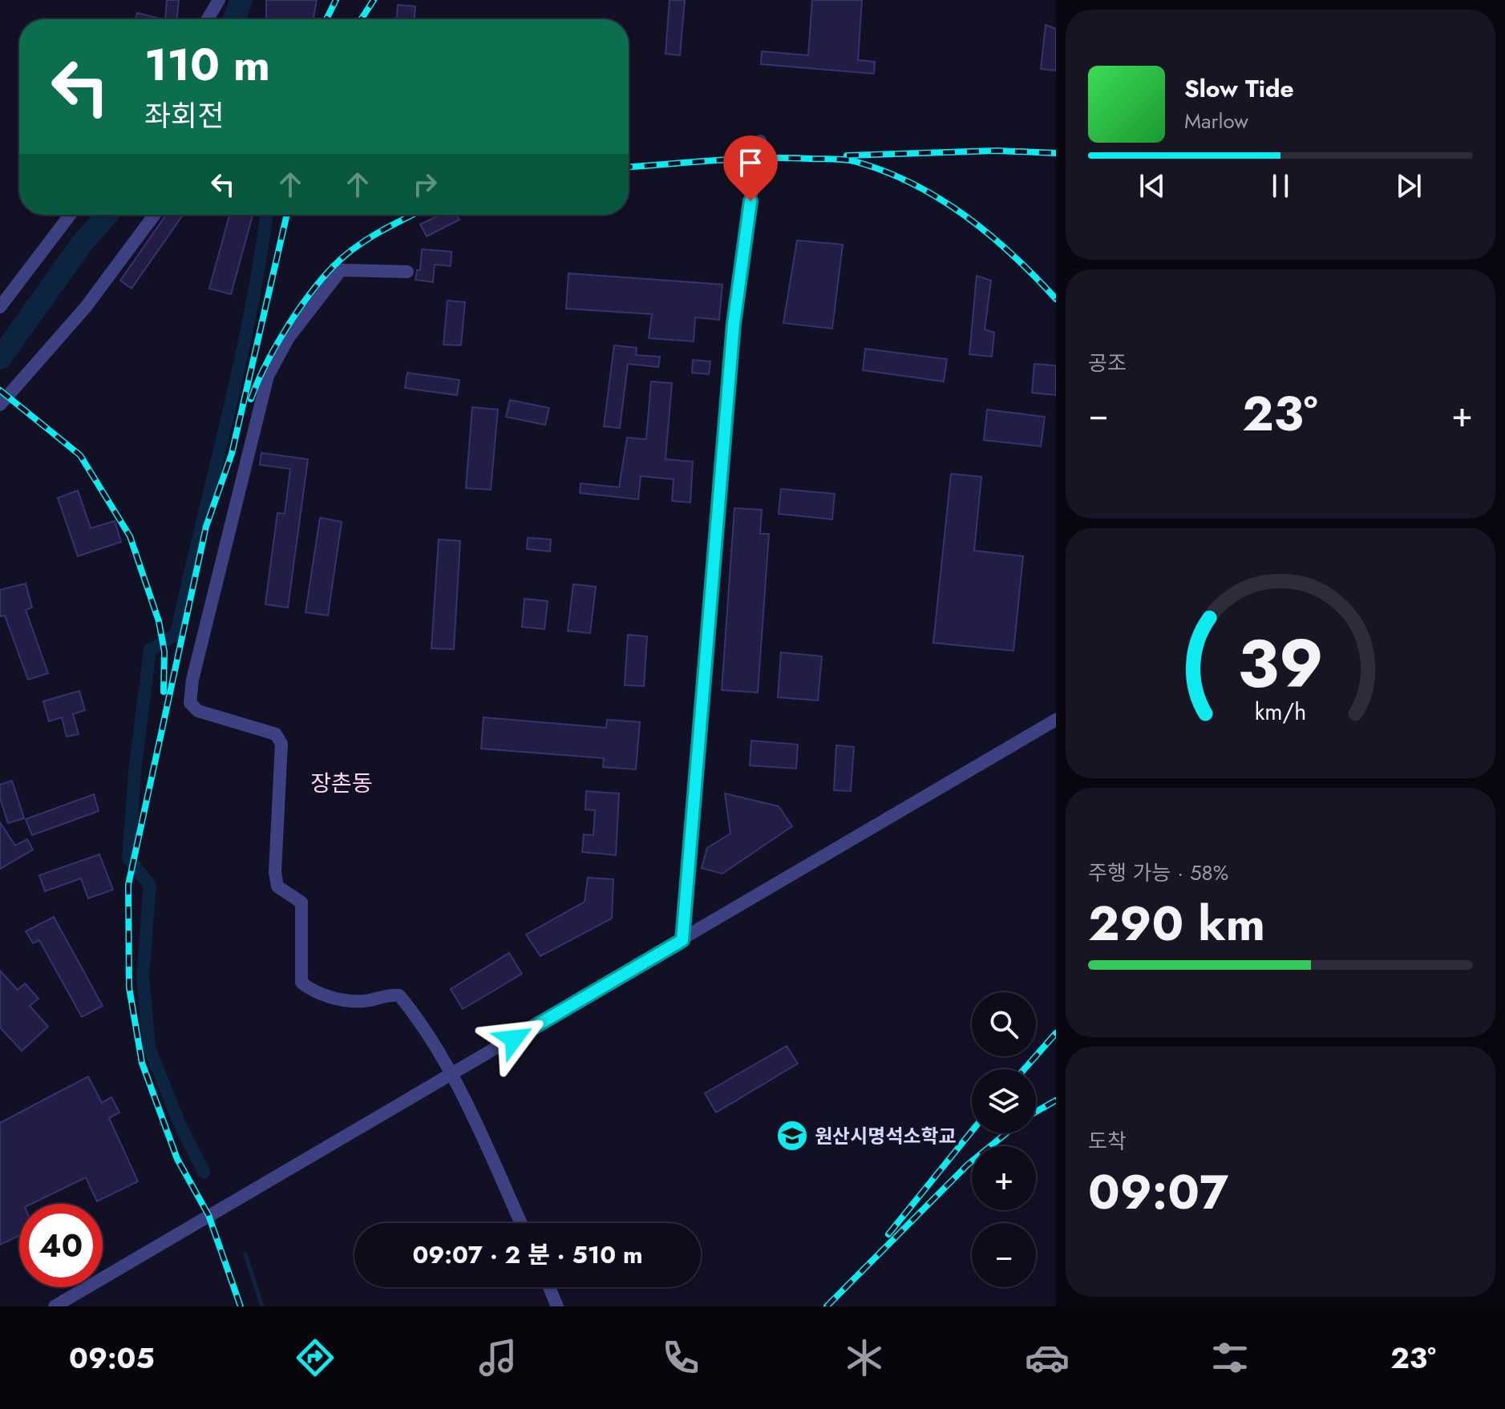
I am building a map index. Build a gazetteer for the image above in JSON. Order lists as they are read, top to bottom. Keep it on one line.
{"districts":["장촌동"],"places":{"school or university":["원산시명석소학교"]},"page":{"turn":["110 m","좌회전"],"song":["Slow Tide","Marlow"],"tile":["공조",["주행 가능 · 58%","290 km"],["도착","09:07"]],"heat":["−","23°","+"],"map_buttons":["+","−"],"limit":"40","trip":"09:07 · 2 분 · 510 m","tabs":["09:05","23°"],"gauge":["39","km/h"]}}
